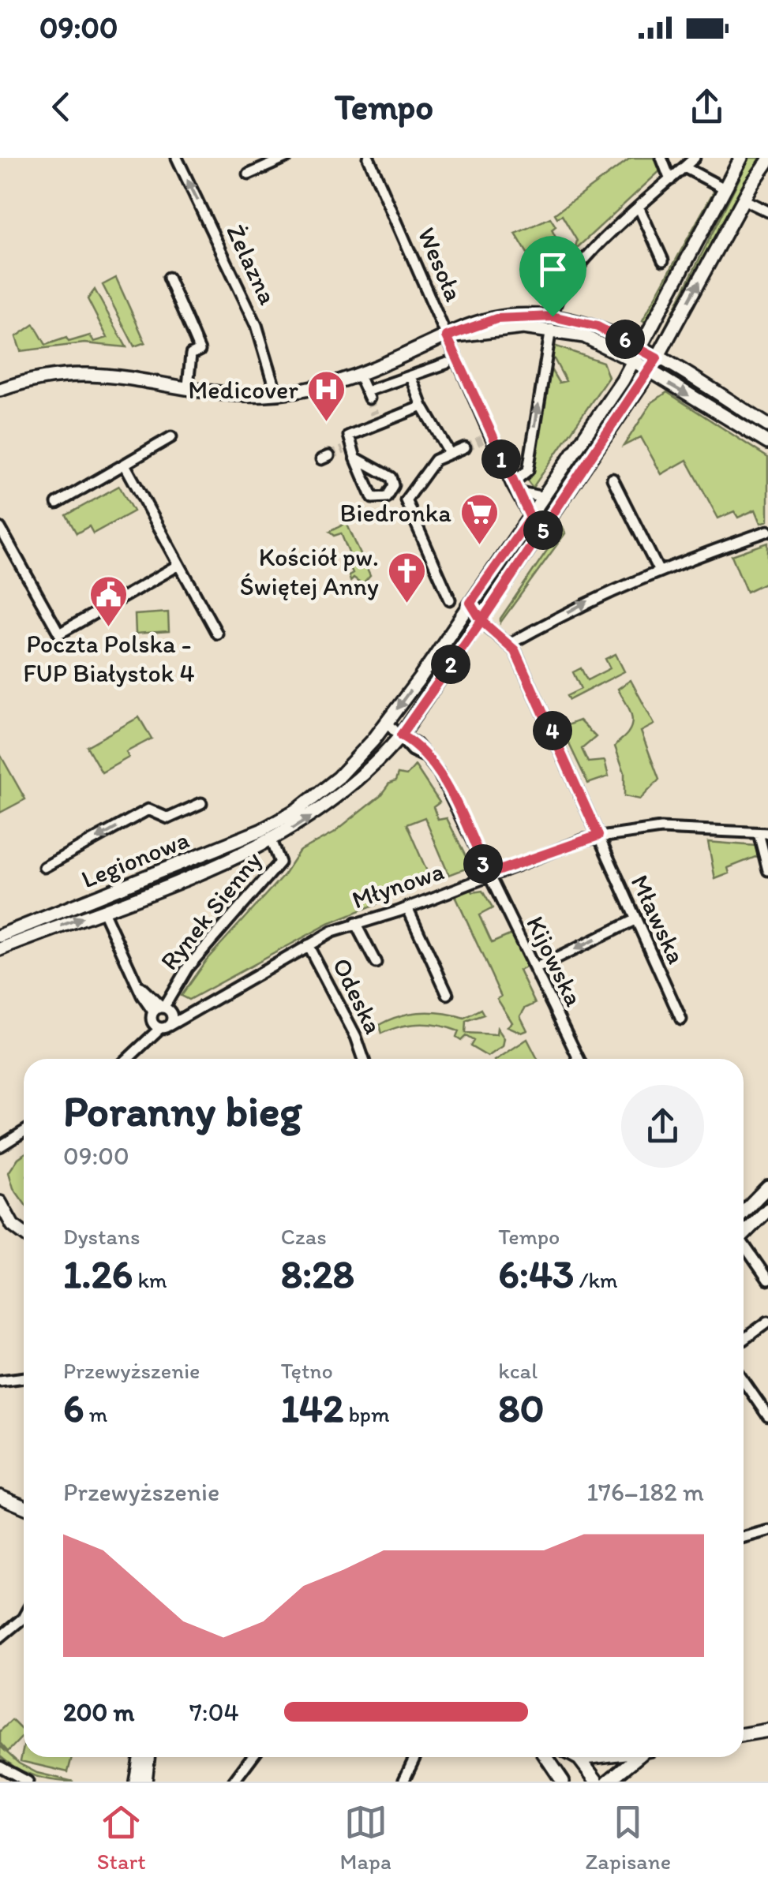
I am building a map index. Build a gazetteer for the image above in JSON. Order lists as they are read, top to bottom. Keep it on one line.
{"streets":{"main road":["Legionowa"],"street":["Żelazna","Wesoła","Młynowa","Rynek Sienny","Mławska","Kijowska","Odeska"]},"crossings":[["Wesoła","Legionowa"],["Legionowa","Rynek Sienny"],["Legionowa","Kijowska"],["Młynowa","Rynek Sienny"],["Młynowa","Mławska"],["Młynowa","Kijowska"],["Młynowa","Odeska"]],"one_way":["Żelazna"],"places":{"hospital":["Medicover"],"supermarket":["Biedronka"],"church":["Kościół pw. Świętej Anny"],"public building":["Poczta Polska - FUP Białystok 4"]},"page":{"status":"09:00","header":"Tempo","pins":["6","1","5","2","4","3"],"heading":["Poranny bieg","09:00"],"stats":[["Dystans","1.26 km"],["Czas","8:28"],["Tempo","6:43 /km"],["Przewyższenie","6 m"],["Tętno","142 bpm"],["kcal","80"]],"chart":["Przewyższenie","176–182 m"],"list":[{"name":"200 m","note":"7:04"}],"tabs":["Start","Mapa","Zapisane"]}}
